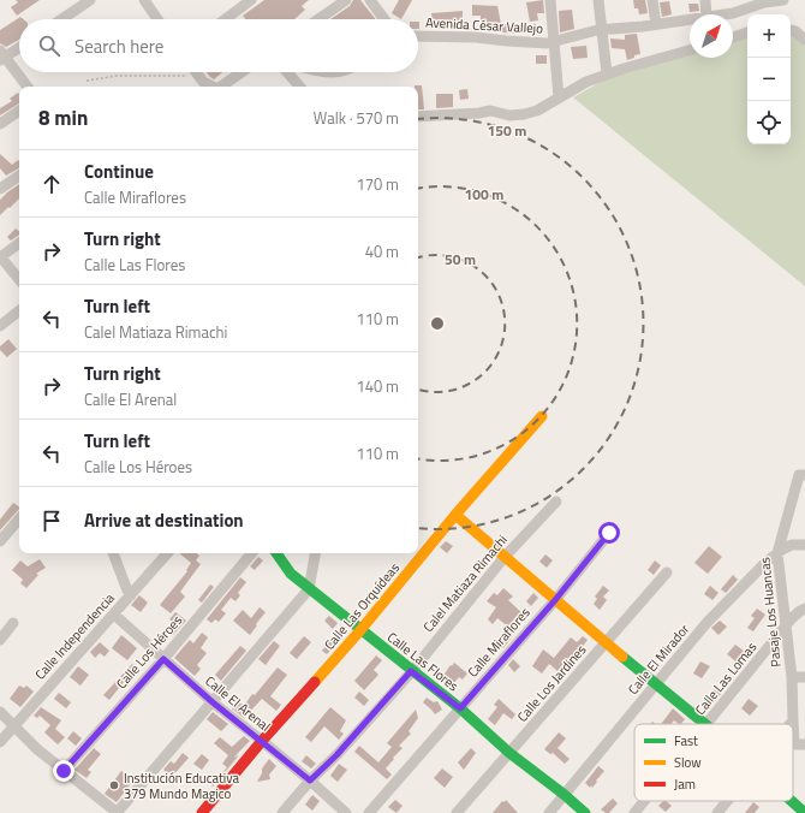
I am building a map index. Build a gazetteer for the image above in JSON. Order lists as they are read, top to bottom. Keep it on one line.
{"streets":{"street":["Avenida César Vallejo","Calel Matiaza Rimachi","Calle Las Orquídeas","Pasaje Los Huancas","Calle Independencia","Calle Miraflores","Calle Los Héroes","Calle El Mirador","Calle Las Flores","Calle Las Lomas","Calle Los Jardines","Calle El Arenal"]},"crossings":[["Calel Matiaza Rimachi","Calle Las Flores"],["Calel Matiaza Rimachi","Calle El Arenal"],["Calle Las Orquídeas","Calle Las Flores"],["Calle Las Orquídeas","Calle El Arenal"],["Pasaje Los Huancas","Calle El Mirador"],["Pasaje Los Huancas","Calle Las Lomas"],["Calle Independencia","Calle El Arenal"],["Calle Miraflores","Calle Las Flores"],["Calle Los Héroes","Calle El Arenal"],["Calle El Mirador","Calle Las Flores"],["Calle Las Flores","Calle Los Jardines"]],"places":["Institución Educativa 379 Mundo Magico"],"legend":["Fast","Slow","Jam"],"north":"top right","page":{"map_buttons":["+","−"],"search":"Search here","heading":["8 min","Walk · 570 m"],"list":[["Continue","Calle Miraflores","170 m"],["Turn right","Calle Las Flores","40 m"],["Turn left","Calel Matiaza Rimachi","110 m"],["Turn right","Calle El Arenal","140 m"],["Turn left","Calle Los Héroes","110 m"],"Arrive at destination"]},"rings":["150 m","100 m","50 m"]}
